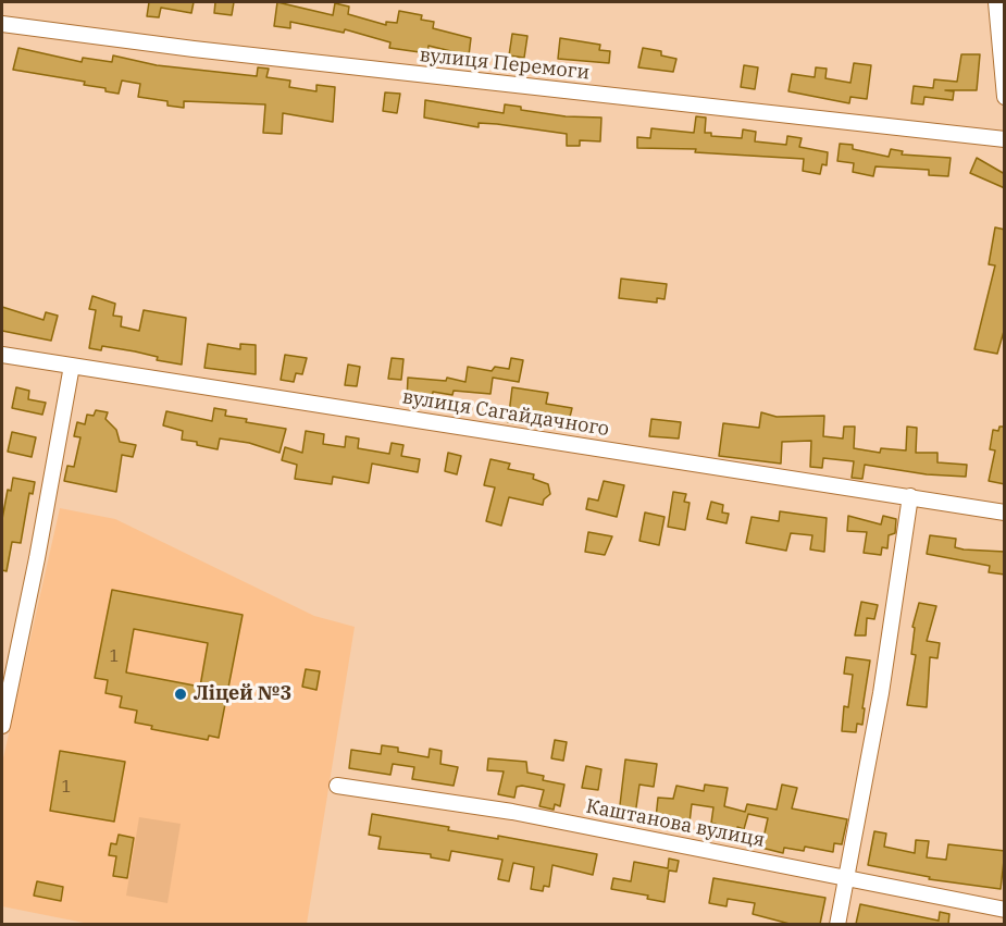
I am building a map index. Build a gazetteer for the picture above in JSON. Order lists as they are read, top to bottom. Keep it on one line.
{"streets":{"street":["вулиця Перемоги","вулиця Сагайдачного","Каштанова вулиця"]},"places":["Ліцей №3"],"house_numbers":["1","1"]}
